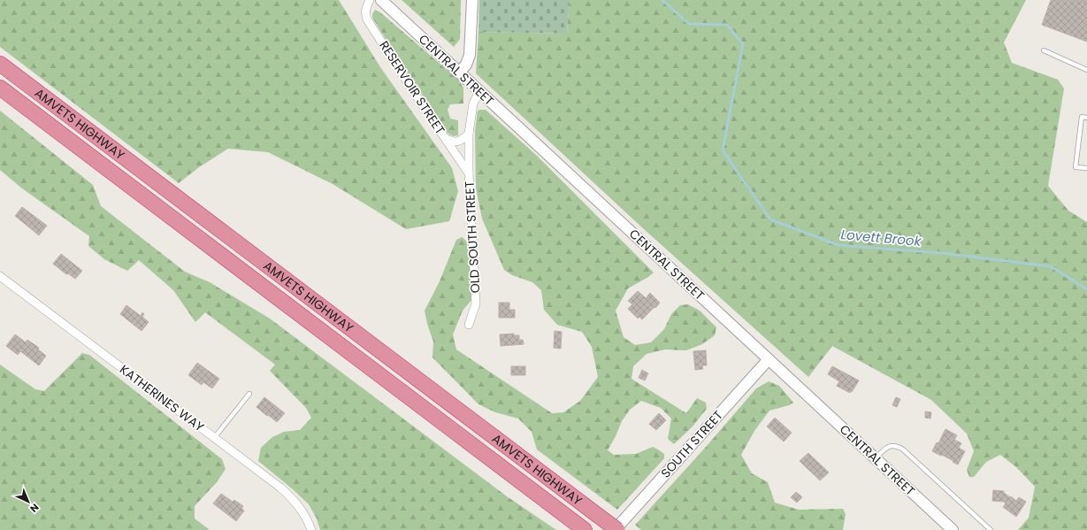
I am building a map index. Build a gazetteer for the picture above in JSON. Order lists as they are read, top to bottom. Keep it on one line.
{"streets":{"highway":["AMVETS HIGHWAY"],"street":["CENTRAL STREET","RESERVOIR STREET","OLD SOUTH STREET","KATHERINES WAY","SOUTH STREET"]},"crossings":[["CENTRAL STREET","SOUTH STREET"],["RESERVOIR STREET","OLD SOUTH STREET"],["AMVETS HIGHWAY","SOUTH STREET"]],"water":["Lovett Brook"],"north":"bottom right"}
